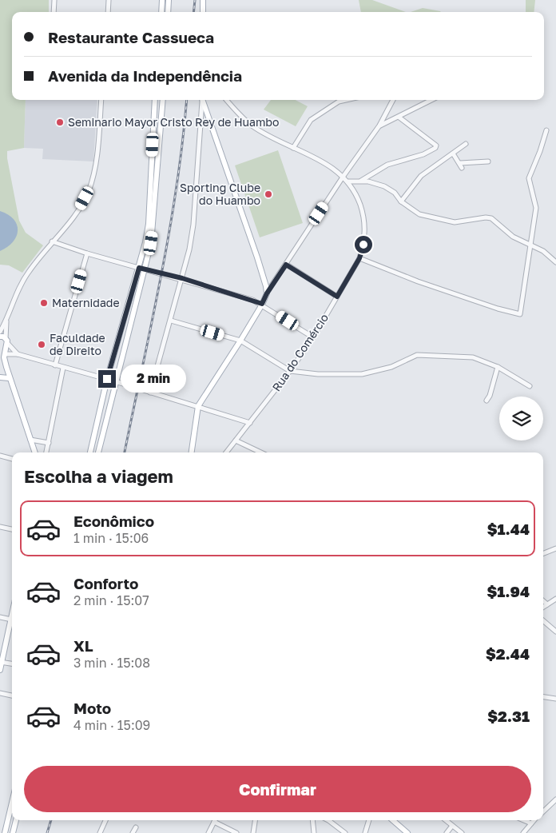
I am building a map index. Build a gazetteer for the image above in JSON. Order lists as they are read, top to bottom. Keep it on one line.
{"streets":{"street":["Rua do Comércio"]},"places":["Seminario Mayor Cristo Rey de Huambo","Sporting Clube do Huambo","Maternidade","Faculdade de Direito"],"page":{"banner":["Restaurante Cassueca","Avenida da Independência"],"bubble":"2 min","heading":"Escolha a viagem","list":[{"name":"Econômico","note":"1 min · 15:06","value":"$1.44"},{"name":"Conforto","note":"2 min · 15:07","value":"$1.94"},{"name":"XL","note":"3 min · 15:08","value":"$2.44"},{"name":"Moto","note":"4 min · 15:09","value":"$2.31"}],"buttons":"Confirmar"}}
